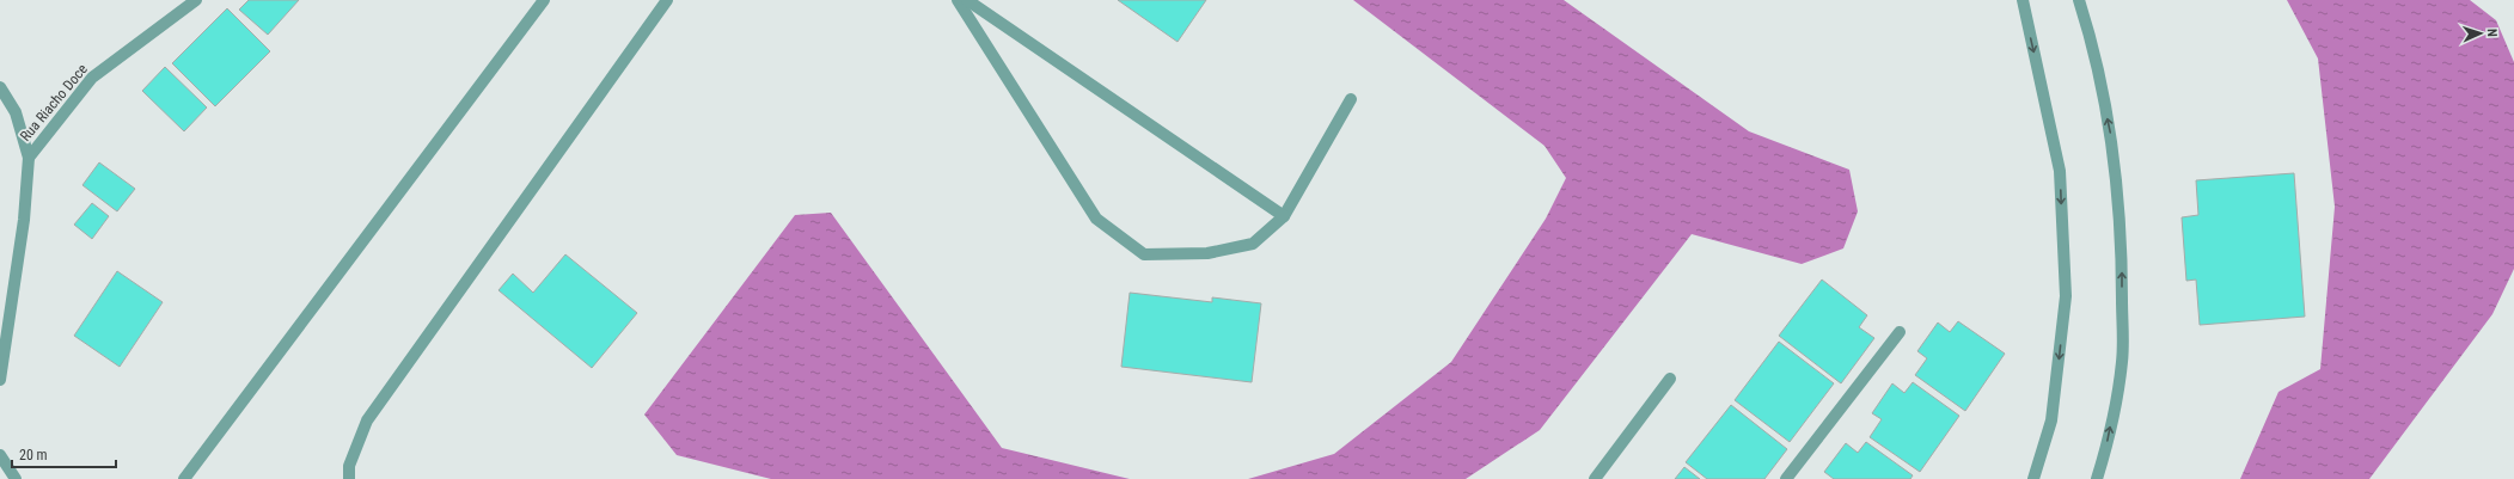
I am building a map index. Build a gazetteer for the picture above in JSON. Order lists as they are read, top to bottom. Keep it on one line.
{"streets":{"street":["Rua Riacho Doce"]},"scale_bar":"20 m","north":"right"}
